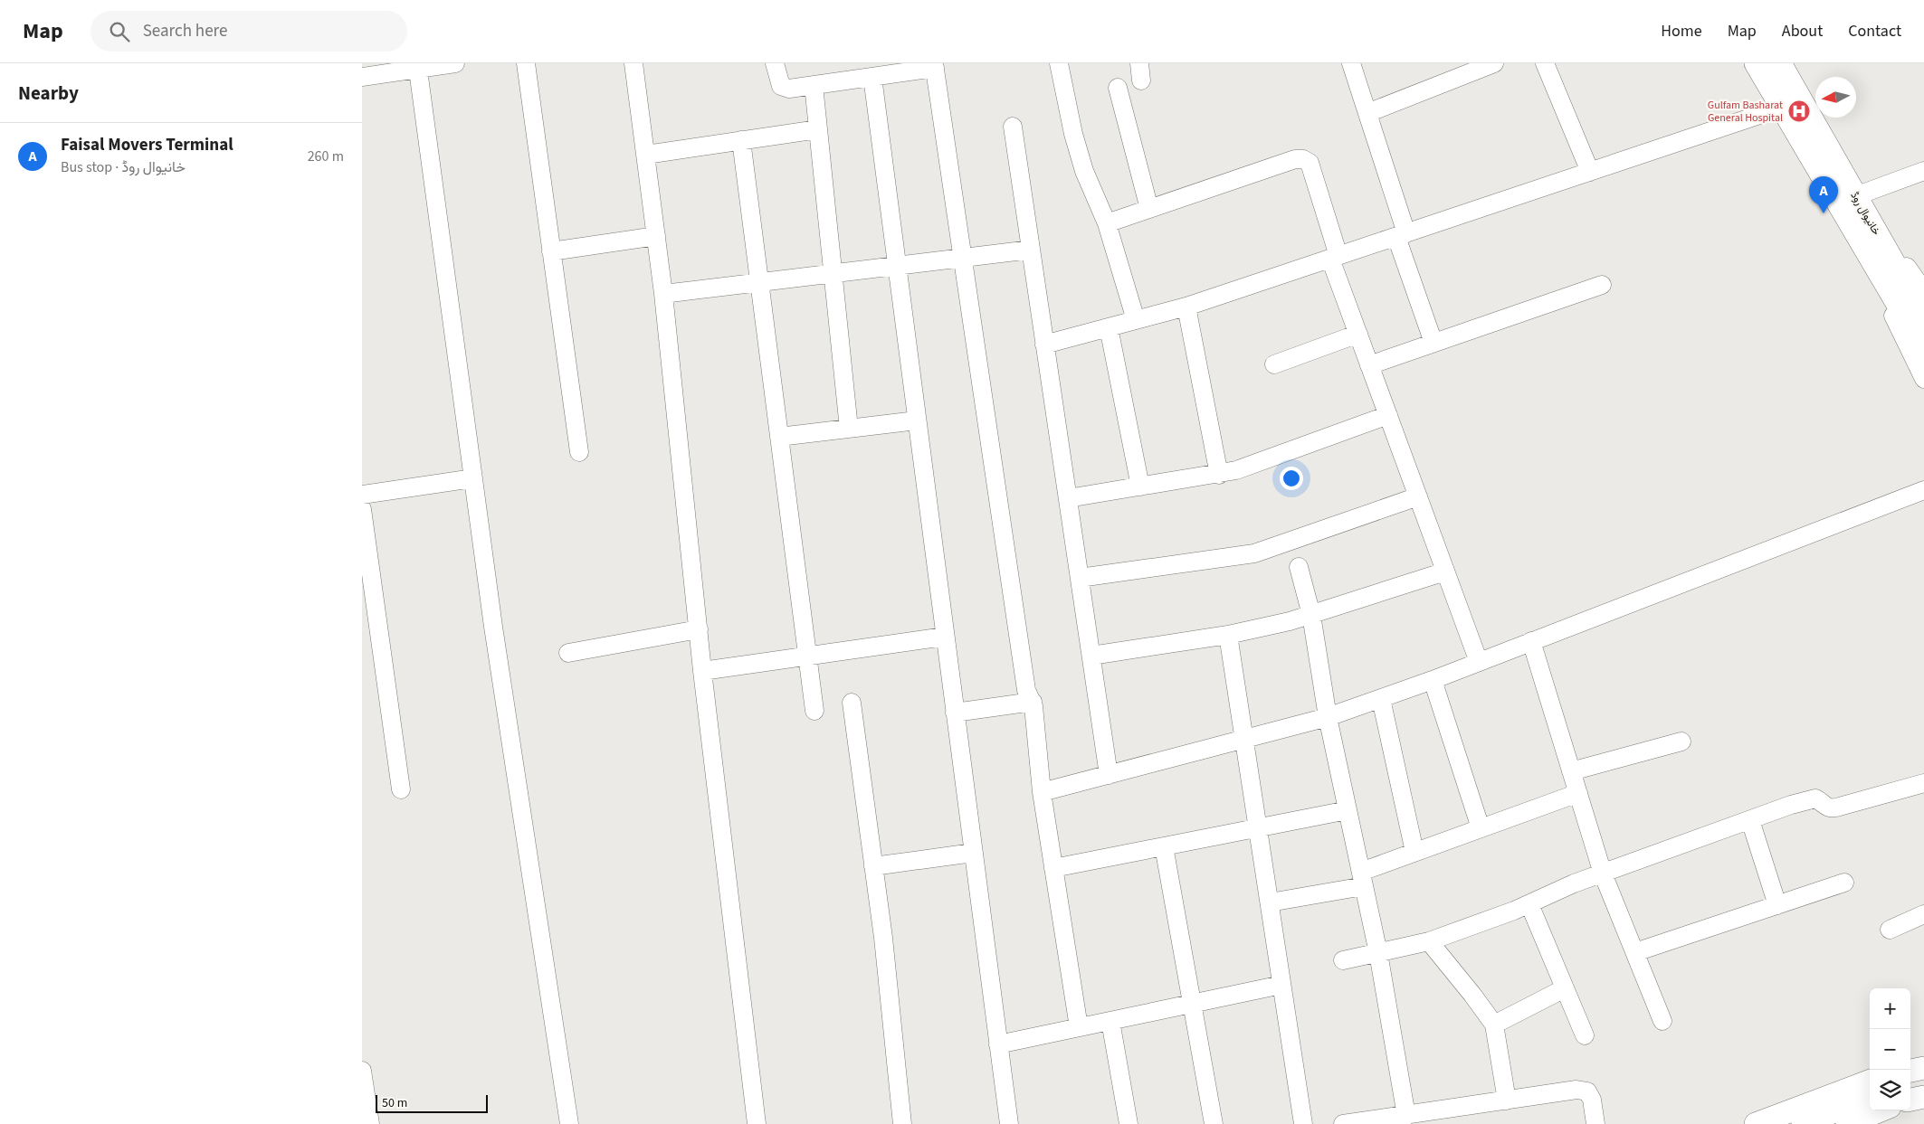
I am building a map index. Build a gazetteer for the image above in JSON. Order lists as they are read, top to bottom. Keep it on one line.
{"streets":{"main road":["خانیوال روڈ"]},"places":{"hospital":["Gulfam Basharat General Hospital"]},"scale_bar":"50 m","north":"left","page":{"header":"Map","search":"Search here","nav":["Home","Map","About","Contact"],"heading":"Nearby","list":[{"mark":"A","name":"Faisal Movers Terminal","note":"Bus stop · خانیوال روڈ","value":"260 m"}],"pins":"A","map_buttons":["+","−"],"scale":"50 m"}}
